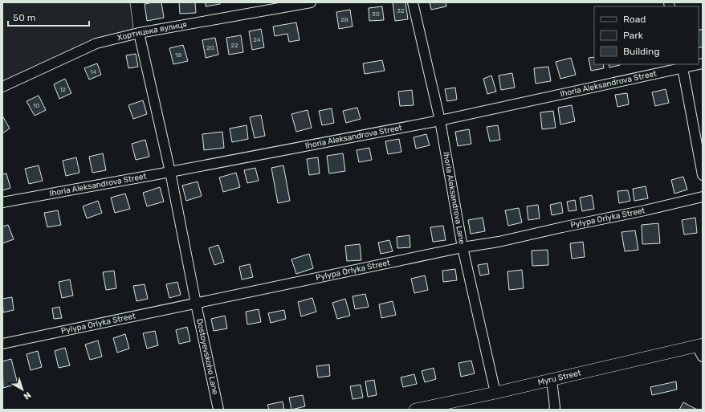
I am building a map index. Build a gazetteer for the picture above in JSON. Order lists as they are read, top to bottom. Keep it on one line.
{"streets":{"street":["Хортицька вулиця","Ihoria Aleksandrova Street","Ihoria Aleksandrova Lane","Pylypa Orlyka Street","Dostoyevskoho Lane","Myru Street"]},"crossings":[["Хортицька вулиця","Dostoyevskoho Lane"],["Ihoria Aleksandrova Street","Ihoria Aleksandrova Lane"],["Ihoria Aleksandrova Street","Dostoyevskoho Lane"],["Ihoria Aleksandrova Lane","Pylypa Orlyka Street"],["Ihoria Aleksandrova Lane","Myru Street"],["Pylypa Orlyka Street","Dostoyevskoho Lane"]],"house_numbers":["32","30","28","24","22","20","18","14","12","10"],"legend":["Road","Park","Building"],"scale_bar":"50 m","north":"bottom right"}
